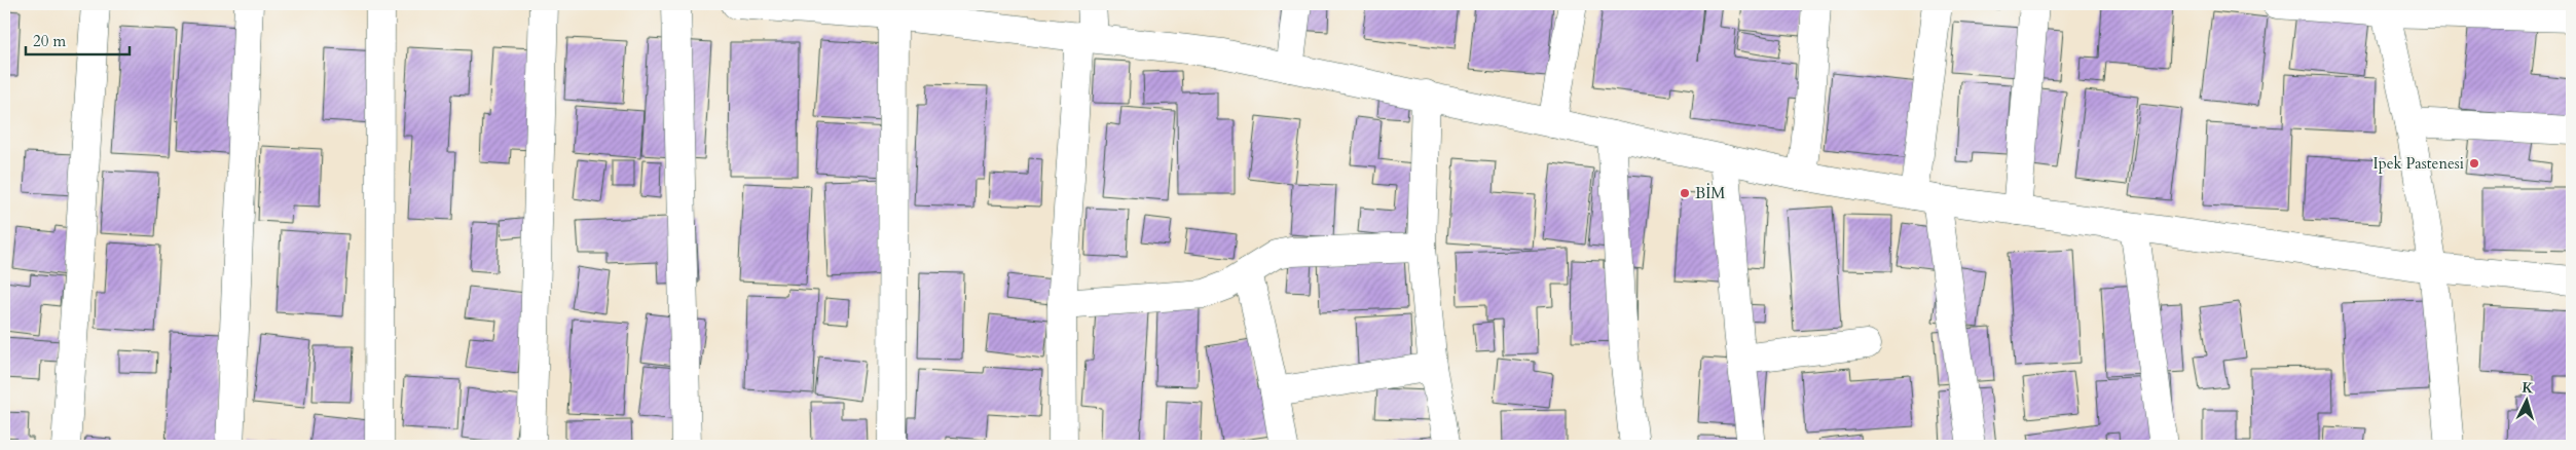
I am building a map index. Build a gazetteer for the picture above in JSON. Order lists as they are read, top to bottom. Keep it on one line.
{"places":["Ipek Pastenesi","BİM"],"scale_bar":"20 m","north":"top"}
